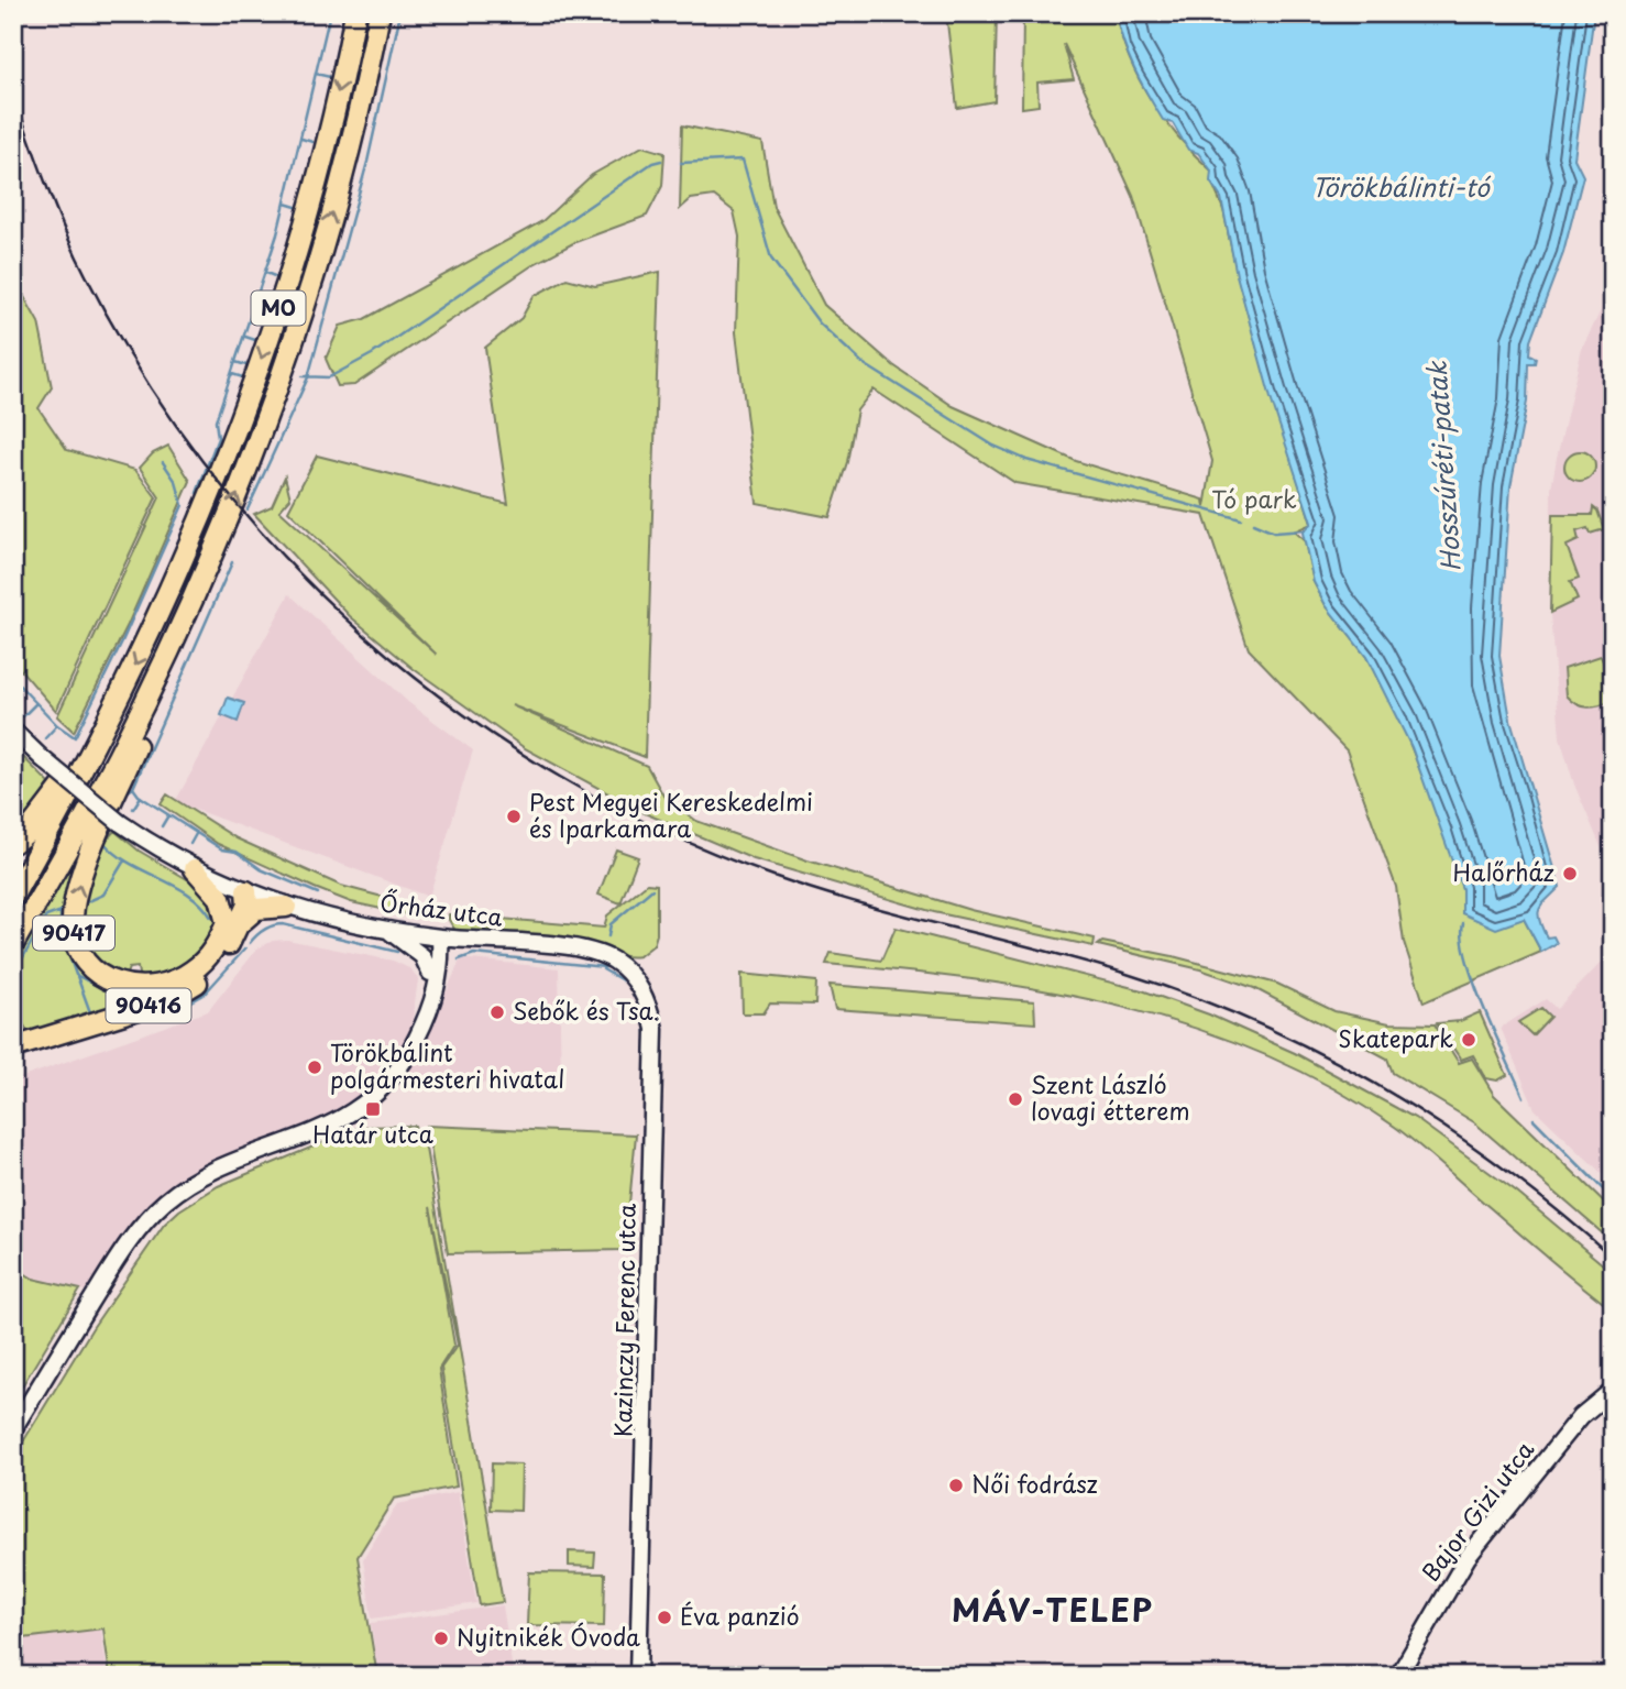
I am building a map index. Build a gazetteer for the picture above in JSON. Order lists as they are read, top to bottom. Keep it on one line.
{"streets":{"highway":["M0","90417","90416"],"street":["Őrház utca","Kazinczy Ferenc utca","Bajor Gizi utca"]},"crossings":[["M0","90417"],["Őrház utca","90416"],["Őrház utca","Kazinczy Ferenc utca"],["90417","90416"]],"districts":["MÁV-TELEP"],"water":["Törökbálinti-tó","Hosszúréti-patak"],"parks":["Tó park"],"places":{"other":["Pest Megyei Kereskedelmi és Iparkamara","Halőrház","Sebők és Tsa.","Skatepark","Törökbálint polgármesteri hivatal","Szent László lovagi étterem","Női fodrász","Éva panzió","Nyitnikék Óvoda"],"transit":["Határ utca"]}}
